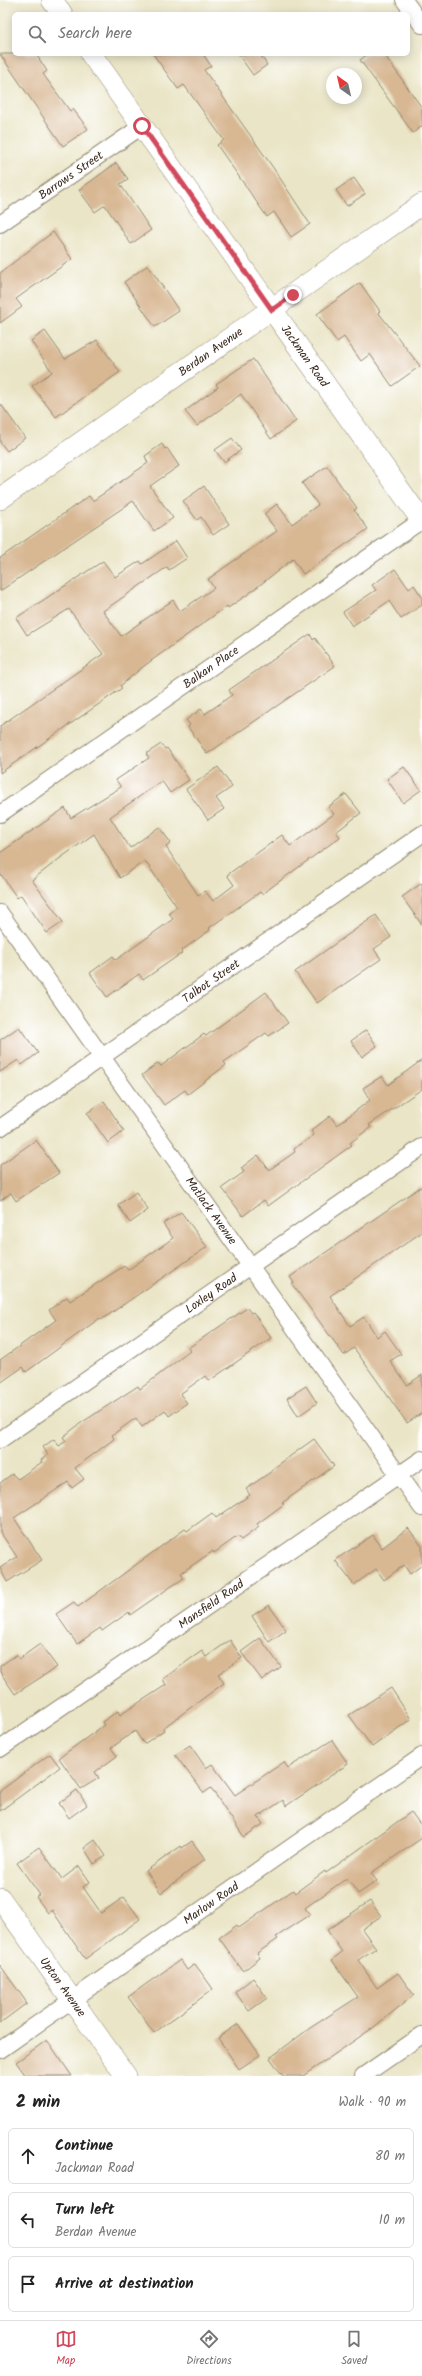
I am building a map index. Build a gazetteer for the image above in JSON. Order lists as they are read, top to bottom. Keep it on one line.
{"streets":{"street":["Barrows Street","Berdan Avenue","Jackman Road","Balkan Place","Talbot Street","Matlack Avenue","Loxley Road","Mansfield Road","Marlow Road","Upton Avenue"]},"crossings":[["Barrows Street","Jackman Road"],["Berdan Avenue","Jackman Road"],["Jackman Road","Balkan Place"],["Talbot Street","Matlack Avenue"],["Matlack Avenue","Loxley Road"],["Matlack Avenue","Mansfield Road"],["Marlow Road","Upton Avenue"]],"north":"top left","page":{"search":"Search here","heading":["2 min","Walk · 90 m"],"list":[["Continue","Jackman Road","80 m"],["Turn left","Berdan Avenue","10 m"],"Arrive at destination"],"nav":["Map","Directions","Saved"]}}
